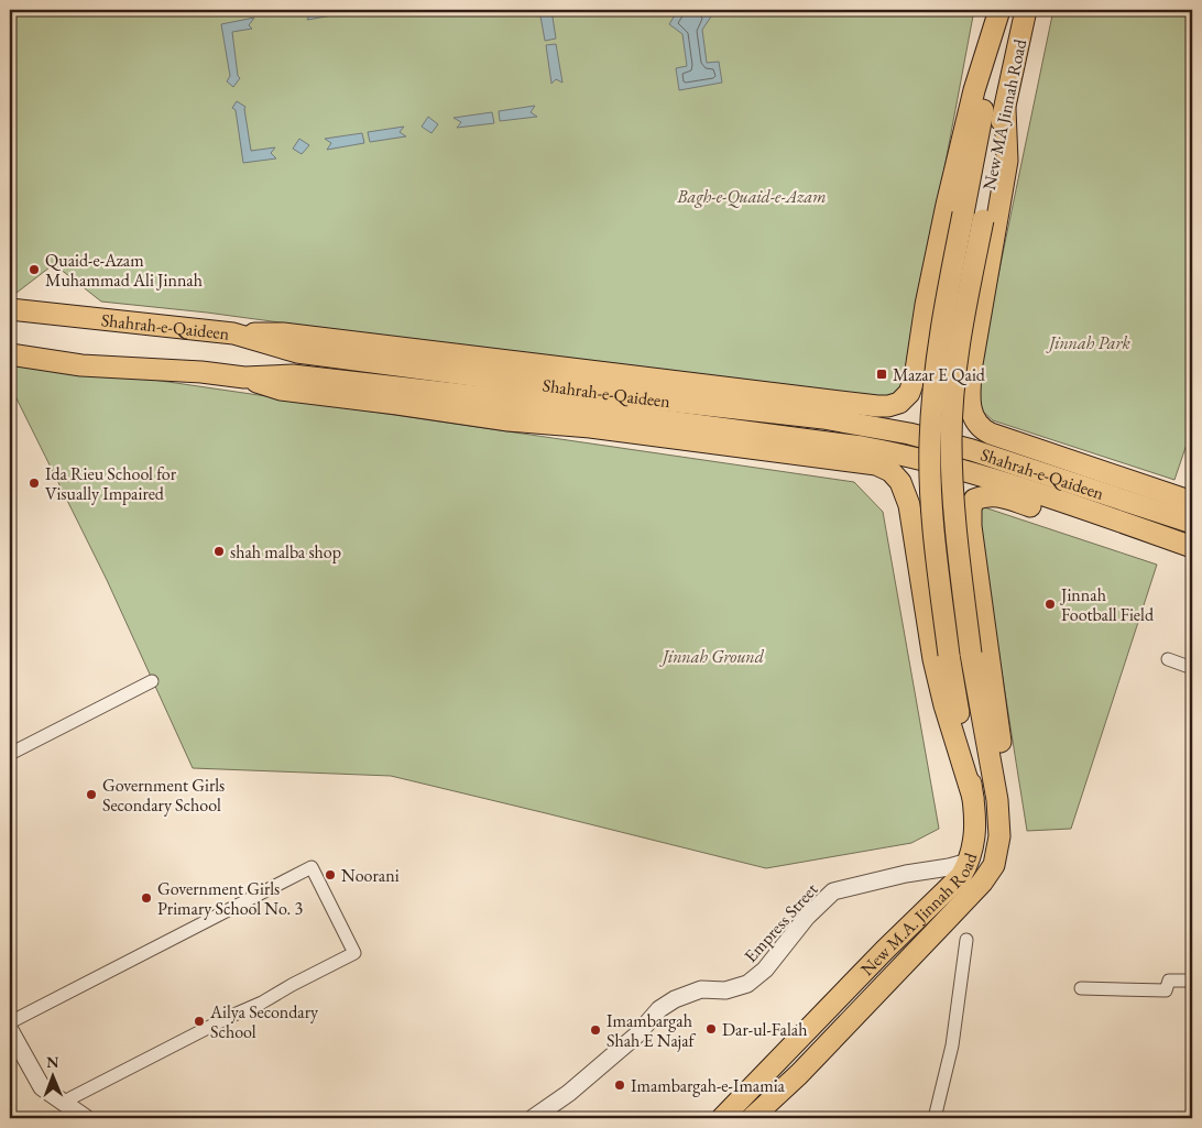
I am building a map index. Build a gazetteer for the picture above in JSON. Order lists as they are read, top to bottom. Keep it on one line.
{"streets":{"main road":["New MA Jinnah Road","Shahrah-e-Qaideen","New M.A. Jinnah Road"],"street":["Empress Street"]},"crossings":[["New MA Jinnah Road","New M.A. Jinnah Road"],["New M.A. Jinnah Road","Empress Street"]],"parks":["Bagh-e-Quaid-e-Azam","Jinnah Park","Jinnah Ground"],"places":{"other":["Quaid-e-Azam Muhammad Ali Jinnah","Ida Rieu School for Visually Impaired","shah malba shop","Jinnah Football Field","Government Girls Secondary School","Noorani","Government Girls Primary School No. 3","Ailya Secondary School","Dar-ul-Falah","Imambargah Shah E Najaf","Imambargah-e-Imamia"],"transit":["Mazar E Qaid"]},"north":"top"}
